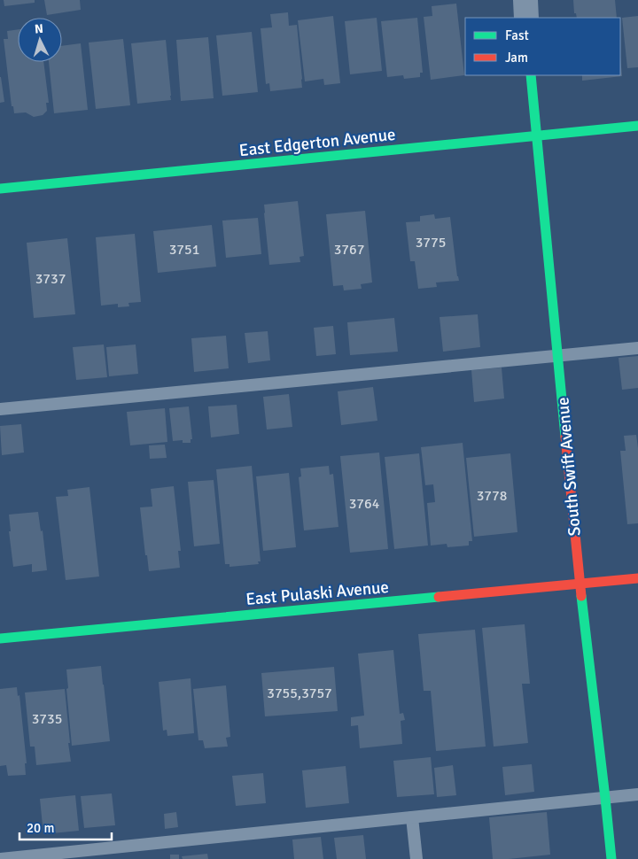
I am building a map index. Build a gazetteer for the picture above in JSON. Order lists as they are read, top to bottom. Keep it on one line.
{"streets":{"street":["East Edgerton Avenue","South Swift Avenue","East Pulaski Avenue"]},"crossings":[["East Edgerton Avenue","South Swift Avenue"],["South Swift Avenue","East Pulaski Avenue"]],"house_numbers":["3775","3751","3767","3737","3778","3764","3755,3757","3735"],"legend":["Fast","Jam"],"scale_bar":"20 m","north":"top"}
